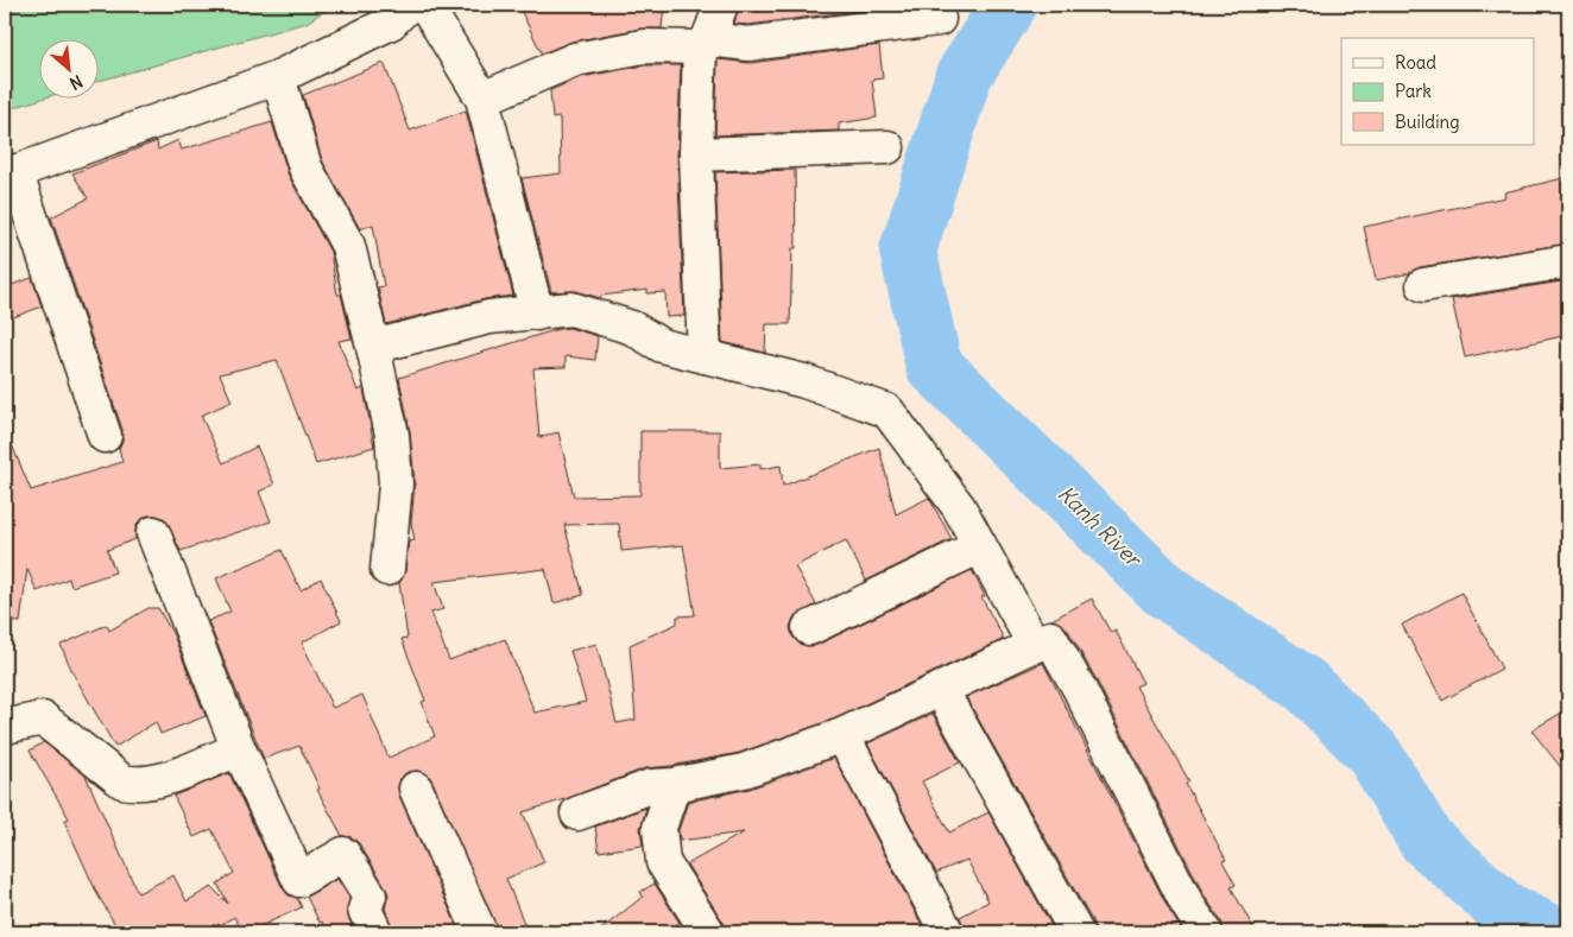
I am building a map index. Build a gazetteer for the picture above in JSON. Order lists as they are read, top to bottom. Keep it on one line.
{"water":["Kanh River"],"legend":["Road","Park","Building"],"north":"bottom right"}
